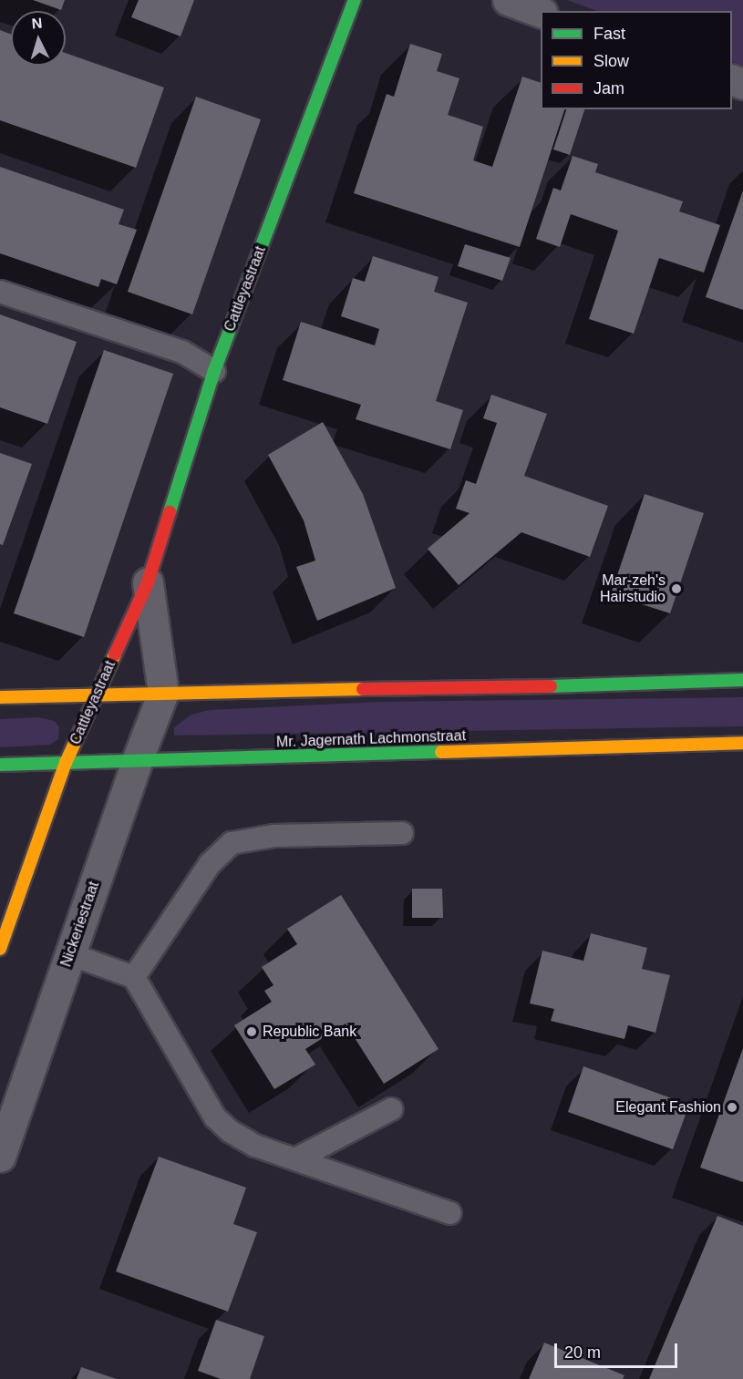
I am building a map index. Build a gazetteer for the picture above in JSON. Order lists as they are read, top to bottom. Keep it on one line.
{"streets":{"main road":["Cattleyastraat","Mr. Jagernath Lachmonstraat"],"street":["Nickeriestraat"]},"crossings":[["Cattleyastraat","Mr. Jagernath Lachmonstraat"],["Cattleyastraat","Nickeriestraat"],["Mr. Jagernath Lachmonstraat","Nickeriestraat"]],"places":["Mar-zeh's Hairstudio","Republic Bank","Elegant Fashion"],"legend":["Fast","Slow","Jam"],"scale_bar":"20 m","north":"top"}
